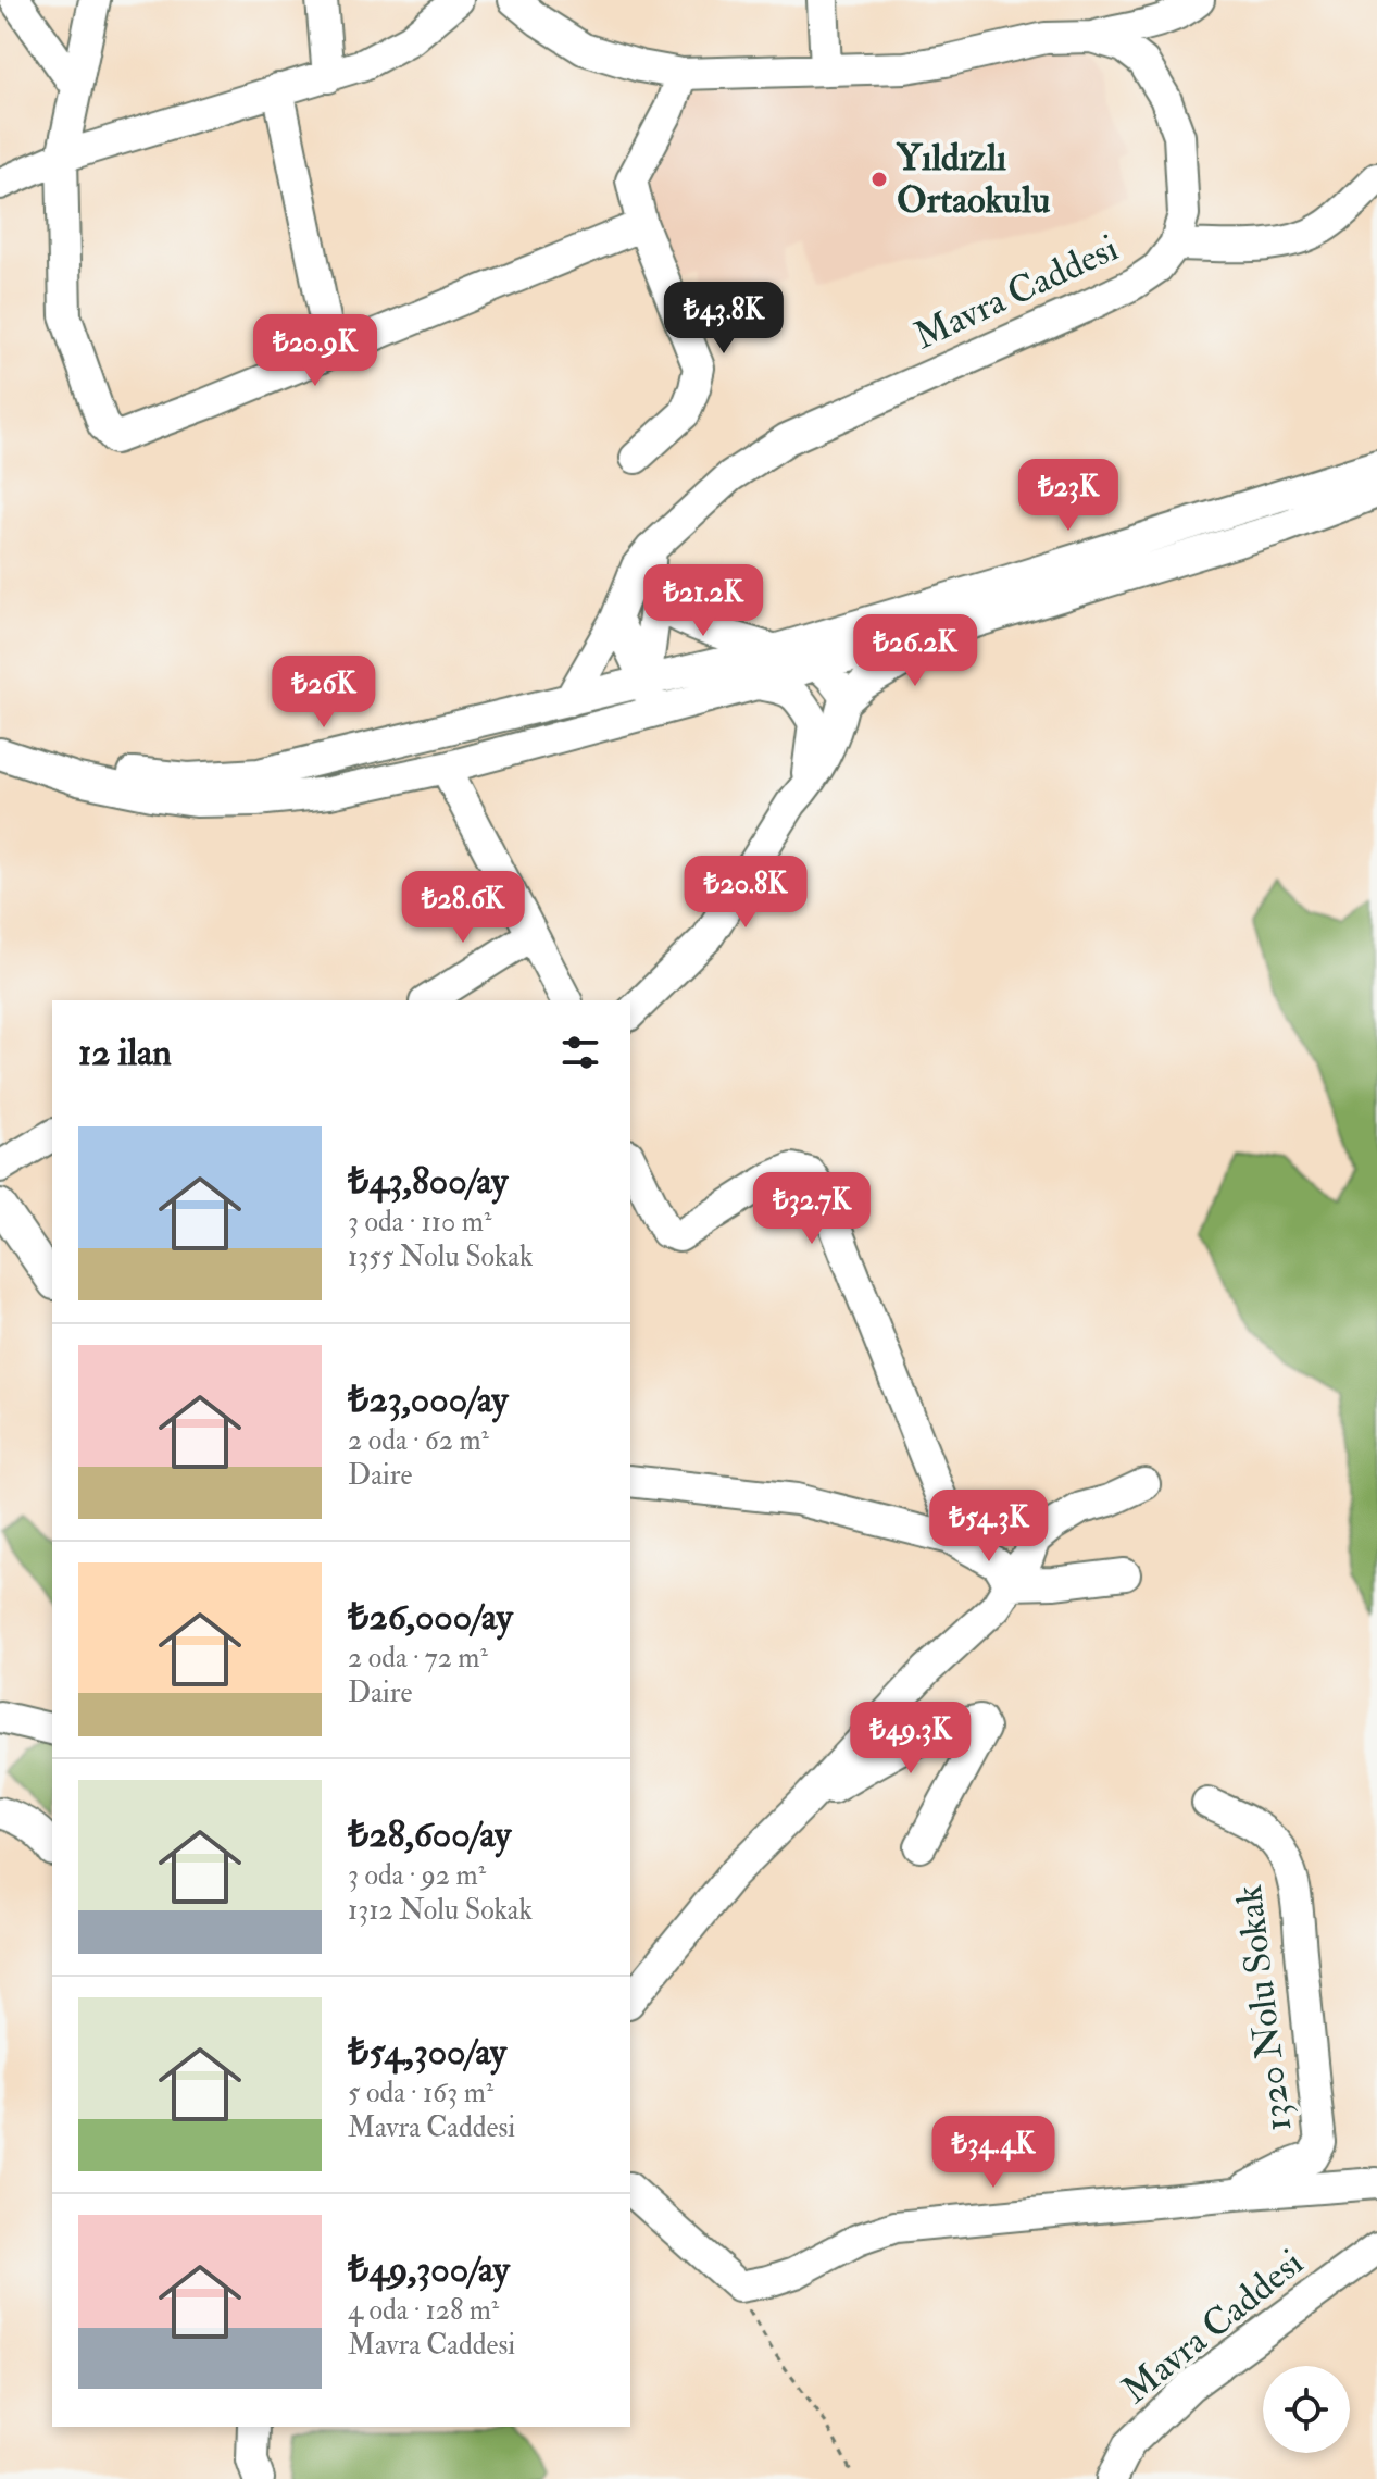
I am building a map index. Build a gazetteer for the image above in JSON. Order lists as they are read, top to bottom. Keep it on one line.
{"streets":{"street":["Mavra Caddesi","1320 Nolu Sokak"]},"crossings":[["Mavra Caddesi","1320 Nolu Sokak"]],"places":["Yıldızlı Ortaokulu"],"page":{"price":["₺43.8K","₺20.9K","₺23K","₺21.2K","₺26.2K","₺26K","₺20.8K","₺28.6K","₺32.7K","₺54.3K","₺49.3K","₺34.4K"],"heading":"12 ilan","list":[{"name":"₺43,800/ay","note":"3 oda · 110 m² · 1355 Nolu Sokak"},{"name":"₺23,000/ay","note":"2 oda · 62 m² · Daire"},{"name":"₺26,000/ay","note":"2 oda · 72 m² · Daire"},{"name":"₺28,600/ay","note":"3 oda · 92 m² · 1312 Nolu Sokak"},{"name":"₺54,300/ay","note":"5 oda · 163 m² · Mavra Caddesi"},{"name":"₺49,300/ay","note":"4 oda · 128 m² · Mavra Caddesi"}]}}
